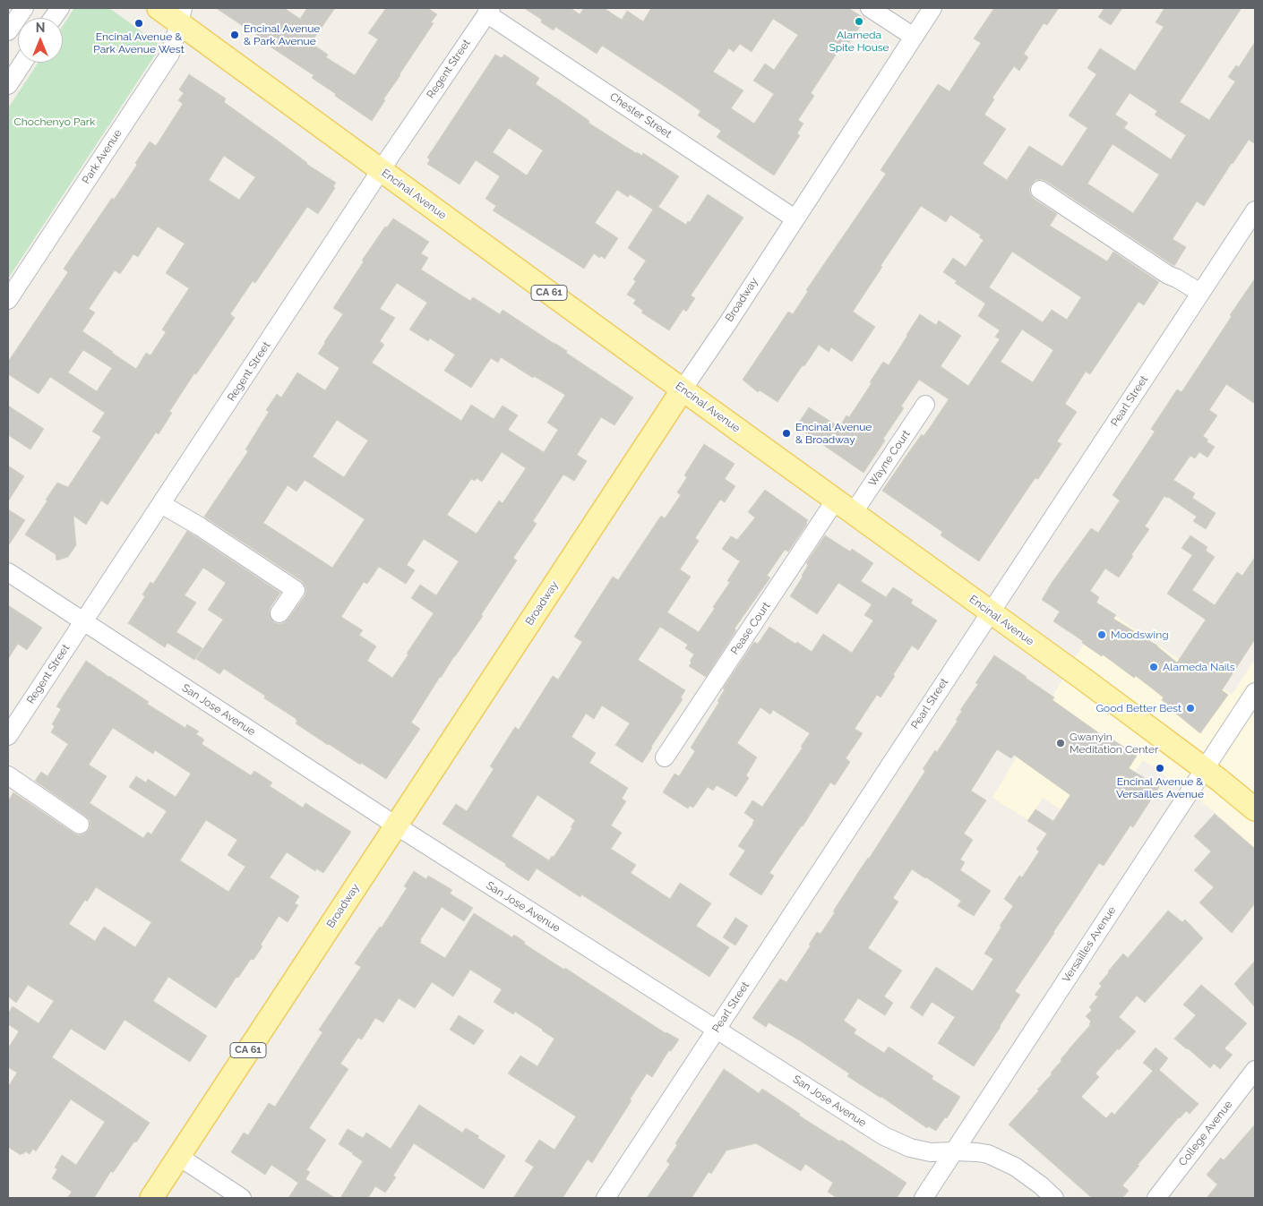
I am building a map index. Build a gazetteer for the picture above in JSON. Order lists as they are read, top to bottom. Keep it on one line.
{"streets":{"main road":["Encinal Avenue","CA 61","Broadway"],"street":["Regent Street","Chester Street","Park Avenue","Pearl Street","Wayne Court","Pease Court","San Jose Avenue","Versailles Avenue","College Avenue"]},"crossings":[["Regent Street","Chester Street"],["Regent Street","Encinal Avenue"],["Regent Street","San Jose Avenue"],["Chester Street","Broadway"],["Park Avenue","Encinal Avenue"],["Encinal Avenue","Broadway"],["Encinal Avenue","Pearl Street"],["Encinal Avenue","Wayne Court"],["Encinal Avenue","Pease Court"],["Encinal Avenue","Versailles Avenue"],["Broadway","San Jose Avenue"],["Pearl Street","San Jose Avenue"],["Wayne Court","Pease Court"],["San Jose Avenue","Versailles Avenue"]],"parks":["Chochenyo Park"],"places":["Alameda Spite House","Encinal Avenue & Park Avenue West","Encinal Avenue & Park Avenue","Encinal Avenue & Broadway","Moodswing","Alameda Nails","Good Better Best","Gwanyin Meditation Center","Encinal Avenue & Versailles Avenue"],"north":"top"}
